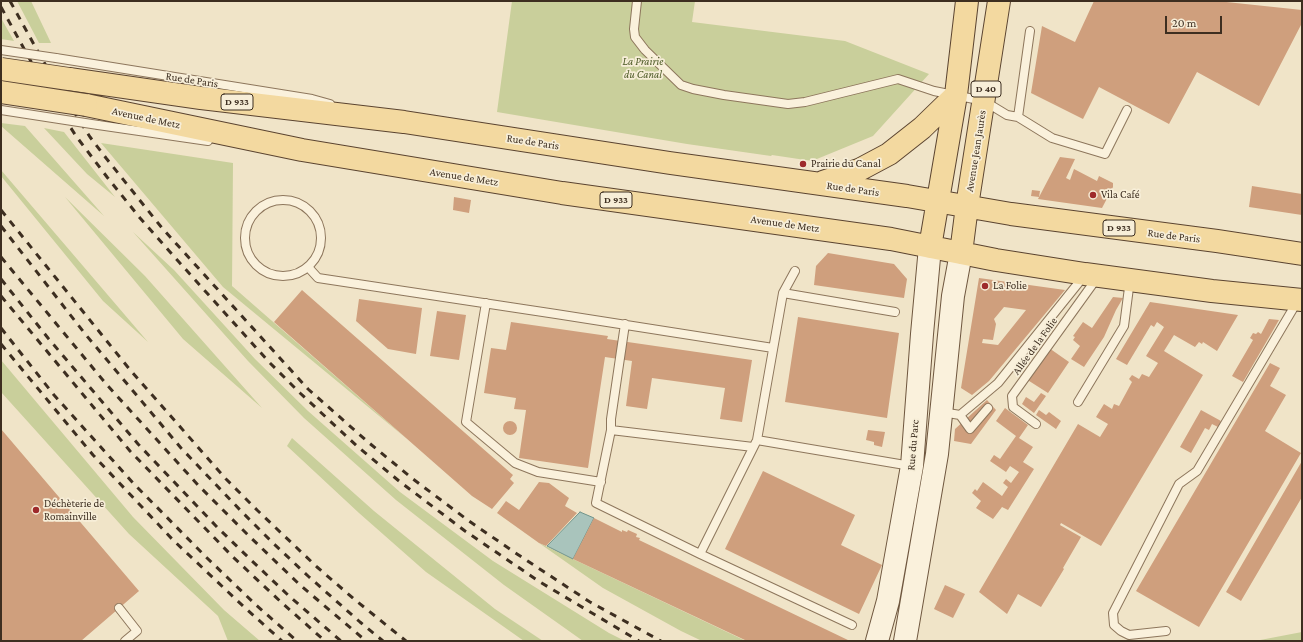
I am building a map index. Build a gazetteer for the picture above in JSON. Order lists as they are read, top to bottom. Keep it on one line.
{"streets":{"main road":["Rue de Paris","D 40","D 933","Avenue de Metz","Avenue Jean Jaurès","Rue du Parc"],"lane":["Allée de la Folie"]},"crossings":[["Rue de Paris","D 40"],["Rue de Paris","Avenue Jean Jaurès"],["D 40","D 933"],["D 40","Avenue de Metz"],["D 40","Avenue Jean Jaurès"],["D 40","Rue du Parc"],["D 933","Avenue de Metz"],["D 933","Allée de la Folie"],["D 933","Rue du Parc"],["Avenue de Metz","Rue du Parc"]],"parks":["La Prairie du Canal"],"places":["Prairie du Canal","Vila Café","La Folie","Déchèterie de Romainville"],"scale_bar":"20 m"}
